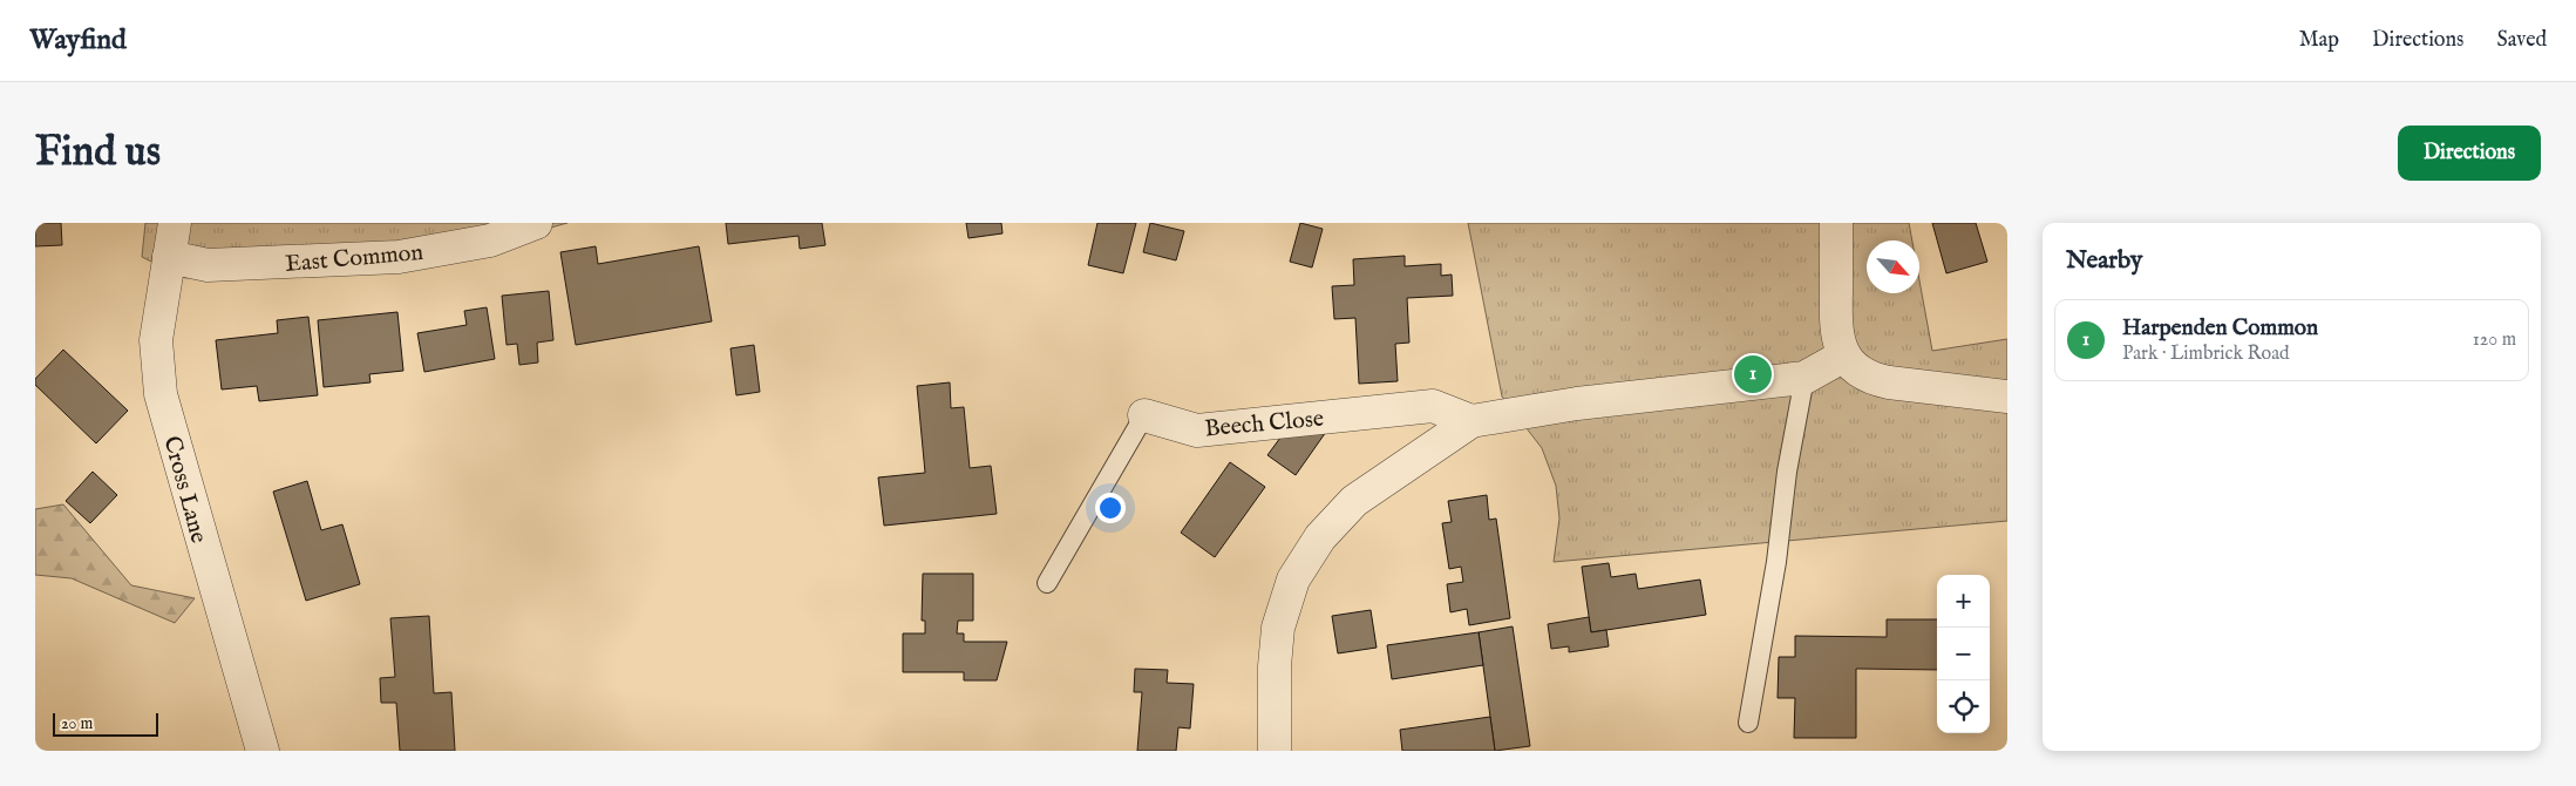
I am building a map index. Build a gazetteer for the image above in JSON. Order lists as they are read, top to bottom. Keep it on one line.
{"streets":{"street":["East Common","Beech Close","Cross Lane"]},"crossings":[["East Common","Cross Lane"]],"scale_bar":"20 m","north":"bottom right","page":{"header":"Wayfind","nav":["Map","Directions","Saved"],"buttons":"Directions","title":"Find us","heading":"Nearby","list":[{"mark":"1","name":"Harpenden Common","note":"Park · Limbrick Road","value":"120 m"}],"pins":"1","map_buttons":["+","−"],"scale":"20 m"}}
